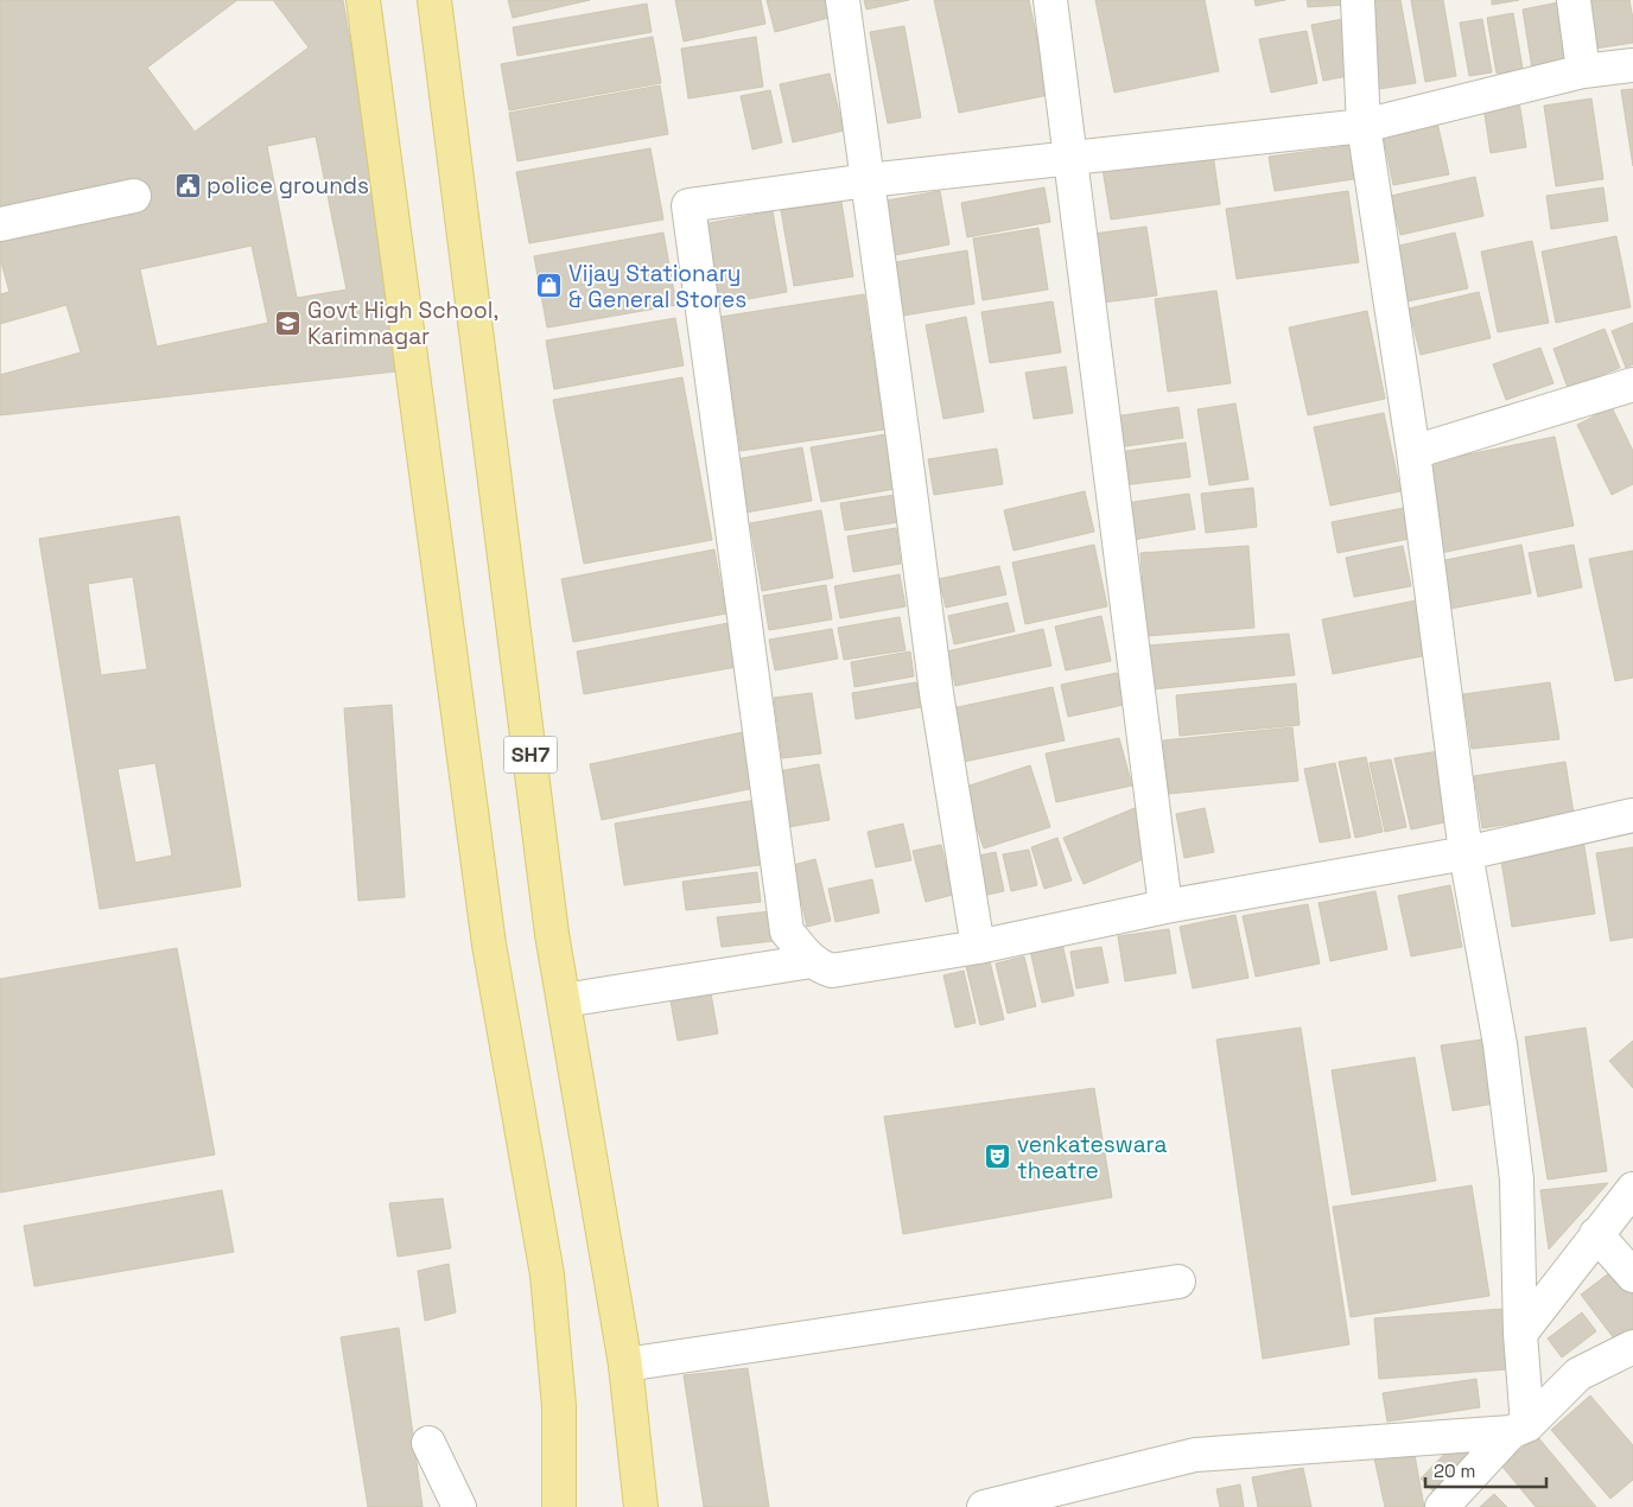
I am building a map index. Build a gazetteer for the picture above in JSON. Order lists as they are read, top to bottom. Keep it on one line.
{"streets":{"main road":["SH7"]},"places":{"public building":["police grounds"],"shop":["Vijay Stationary & General Stores"],"school or university":["Govt High School, Karimnagar"],"theatre":["venkateswara theatre"]},"scale_bar":"20 m"}
